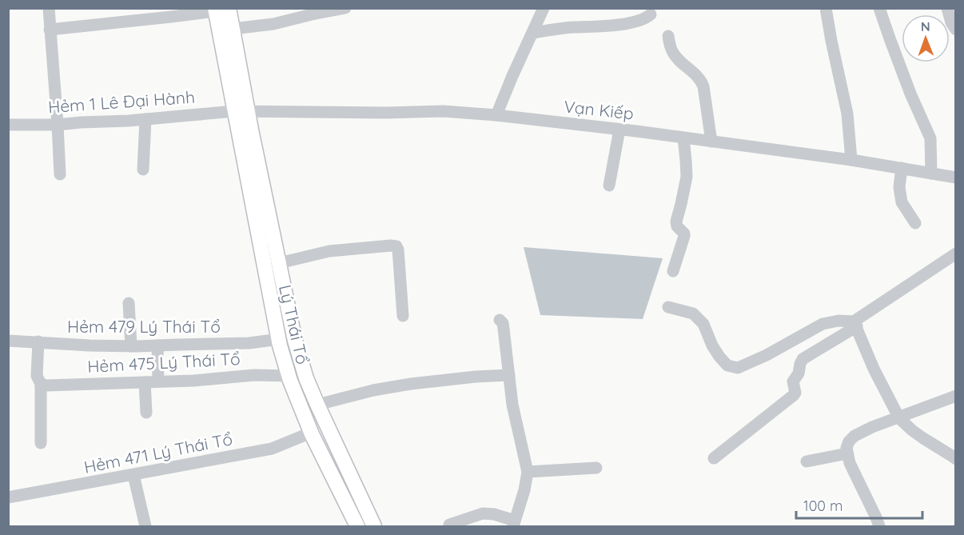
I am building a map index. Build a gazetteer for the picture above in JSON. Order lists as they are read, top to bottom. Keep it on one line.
{"streets":{"main road":["Lý Thái Tổ"],"street":["Hẻm 1 Lê Đại Hành","Vạn Kiếp","Hẻm 479 Lý Thái Tổ","Hẻm 475 Lý Thái Tổ","Hẻm 471 Lý Thái Tổ"]},"crossings":[["Hẻm 1 Lê Đại Hành","Vạn Kiếp"],["Hẻm 1 Lê Đại Hành","Lý Thái Tổ"],["Vạn Kiếp","Lý Thái Tổ"],["Lý Thái Tổ","Hẻm 479 Lý Thái Tổ"],["Lý Thái Tổ","Hẻm 475 Lý Thái Tổ"],["Lý Thái Tổ","Hẻm 471 Lý Thái Tổ"]],"scale_bar":"100 m","north":"top"}
